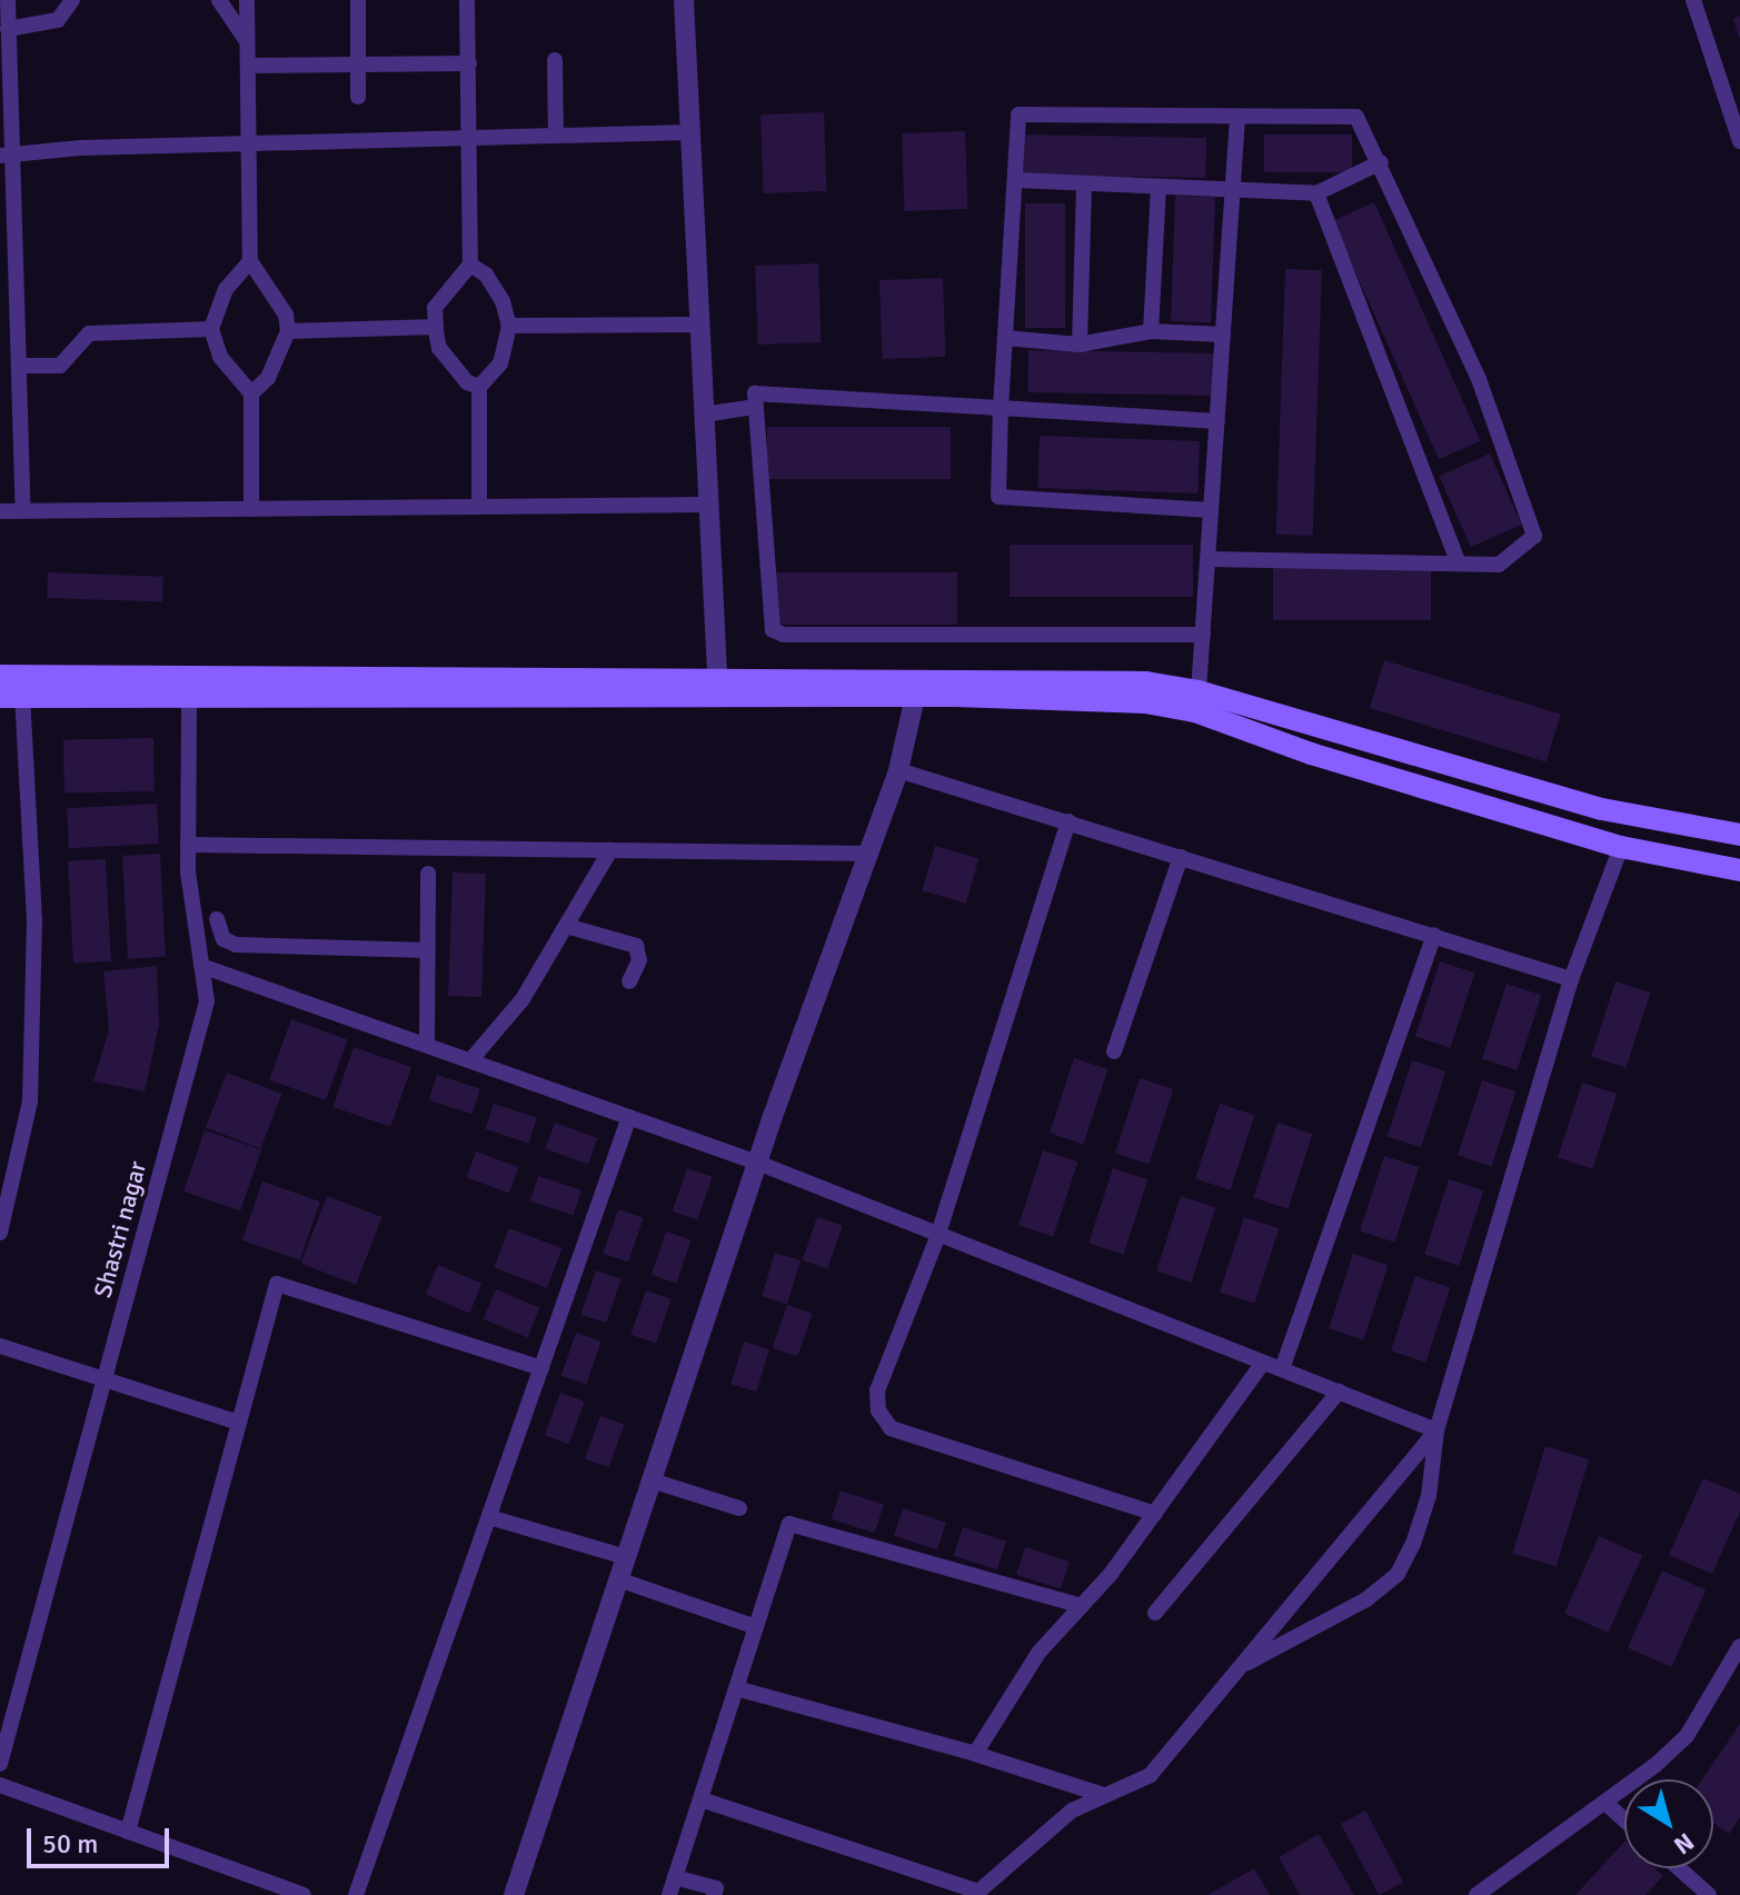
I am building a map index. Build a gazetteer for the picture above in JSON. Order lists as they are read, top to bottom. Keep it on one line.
{"streets":{"street":["Shastri nagar"]},"scale_bar":"50 m","north":"bottom right"}
